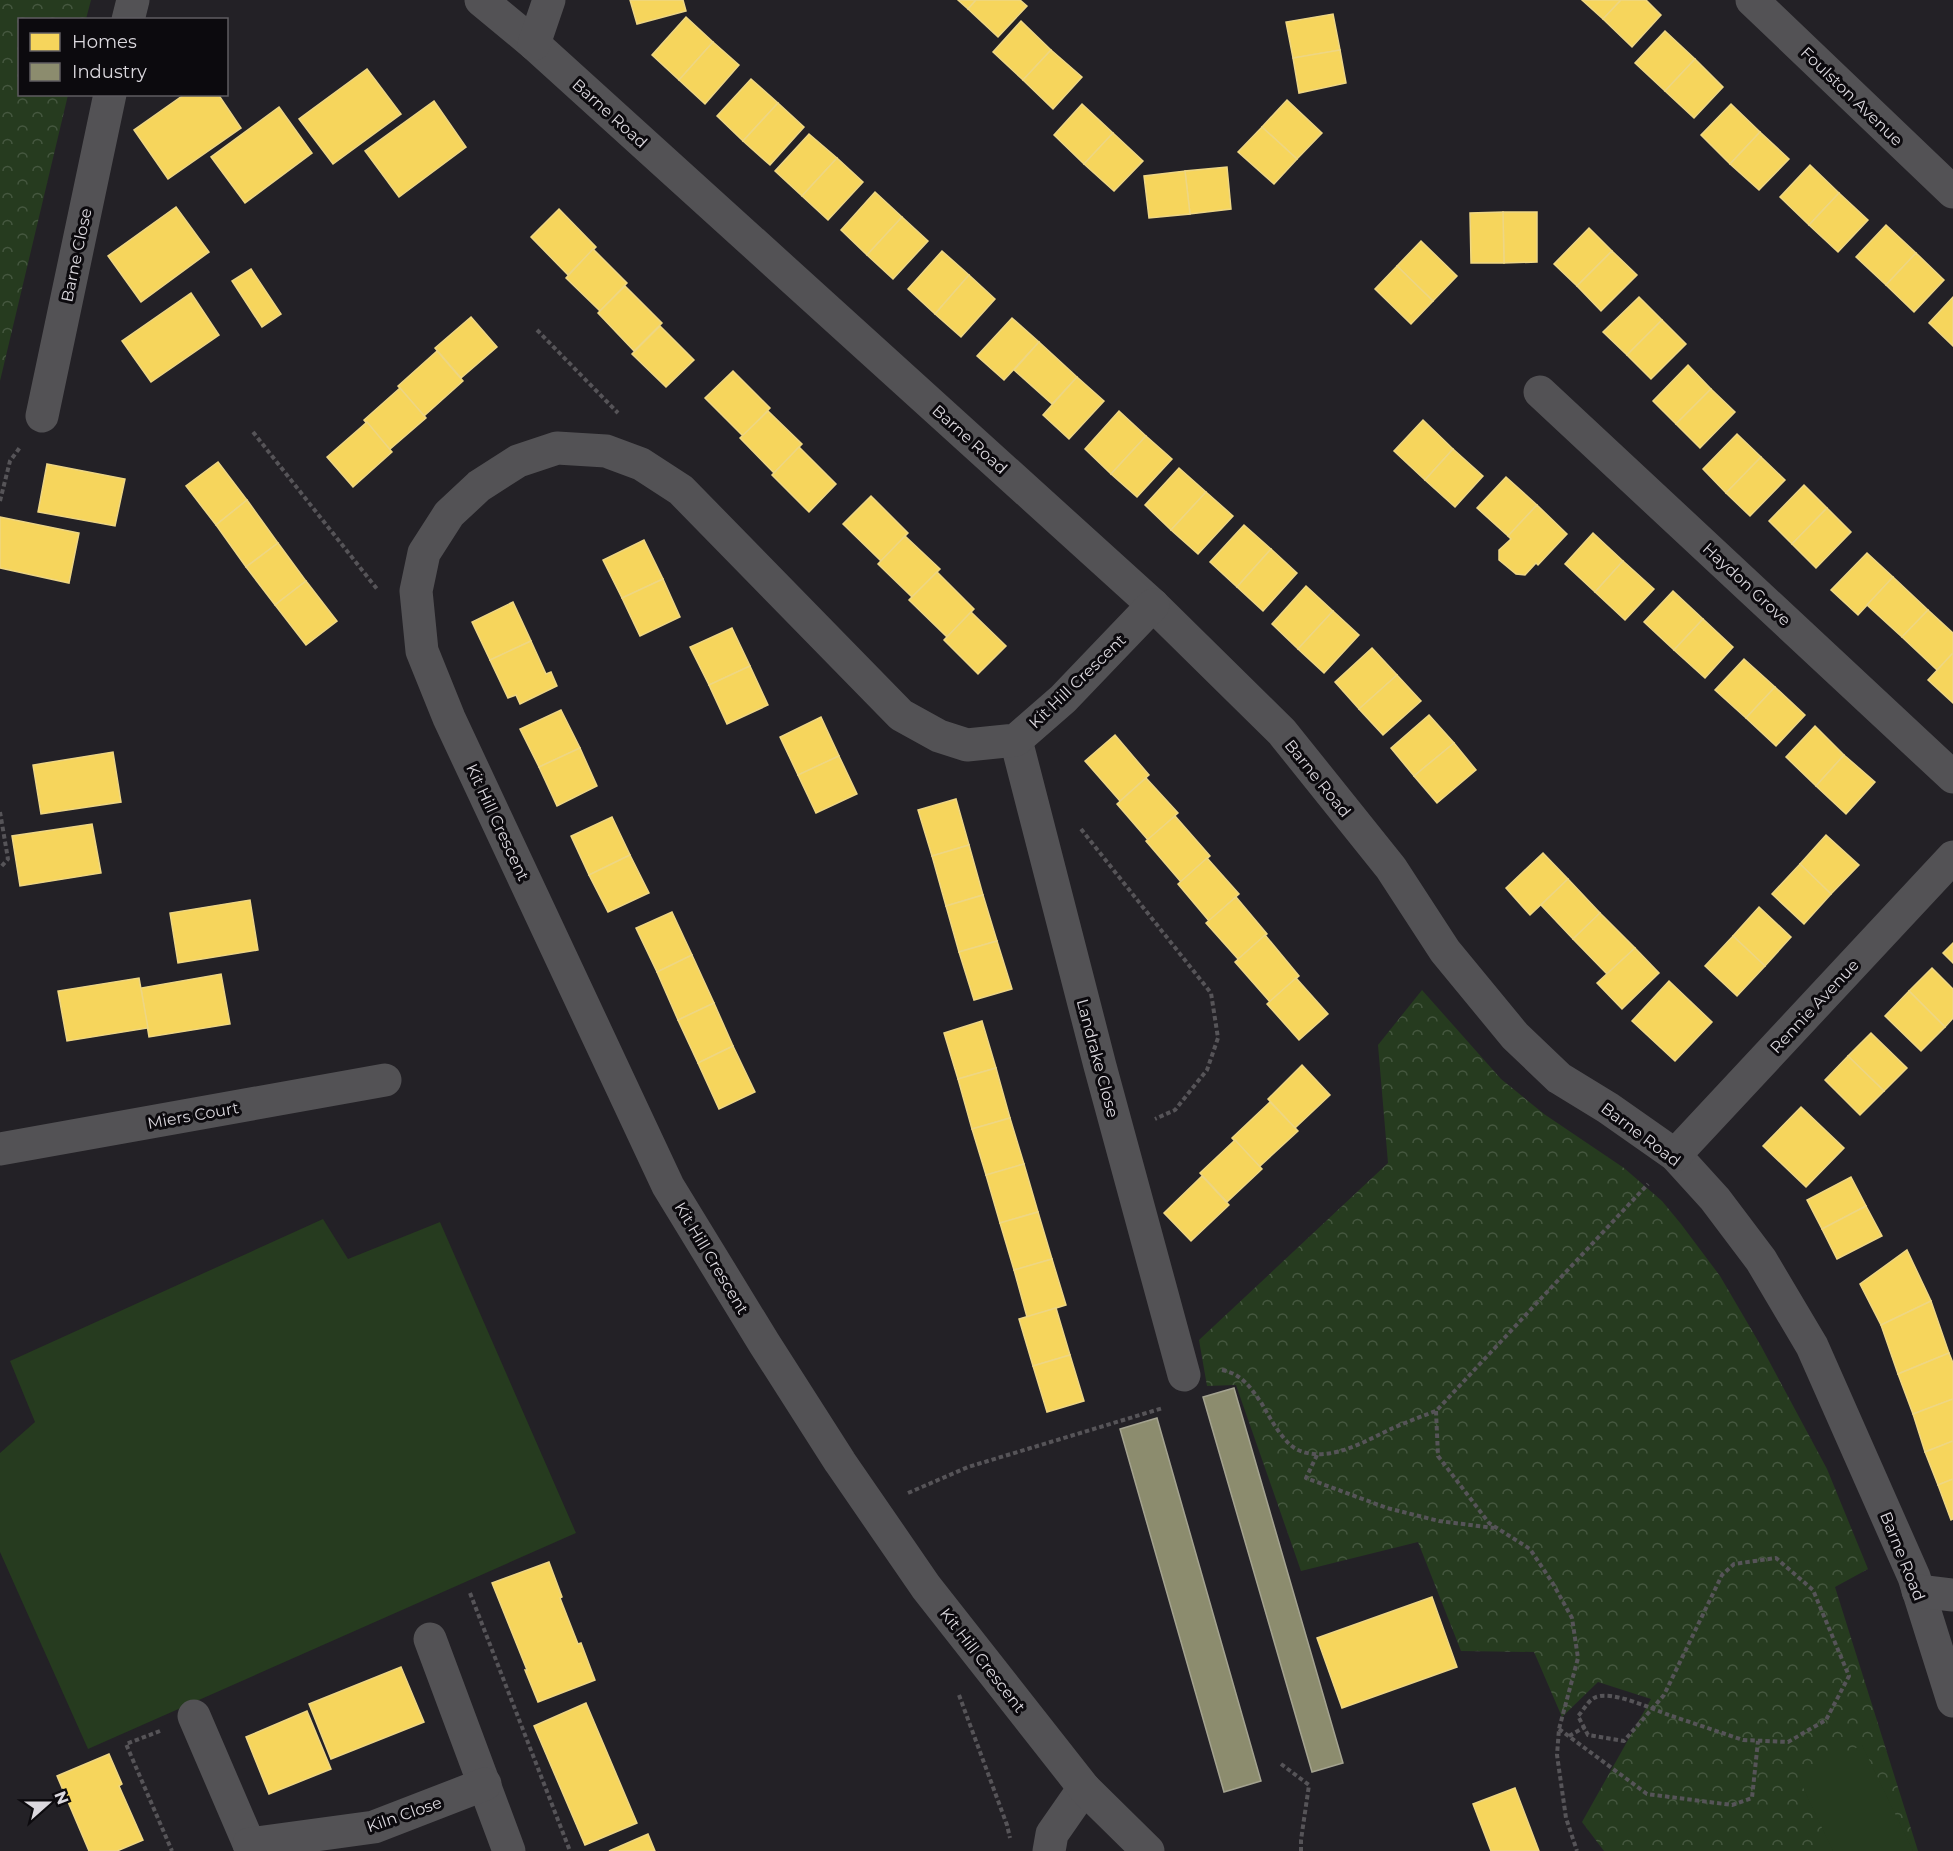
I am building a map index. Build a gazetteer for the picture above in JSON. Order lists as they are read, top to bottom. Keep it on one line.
{"streets":{"street":["Foulston Avenue","Barne Road","Barne Close","Haydon Grove","Kit Hill Crescent","Rennie Avenue","Landrake Close","Miers Court","Kiln Close"]},"crossings":[["Barne Road","Kit Hill Crescent"],["Barne Road","Rennie Avenue"],["Kit Hill Crescent","Landrake Close"]],"legend":["Homes","Industry"],"north":"right"}
